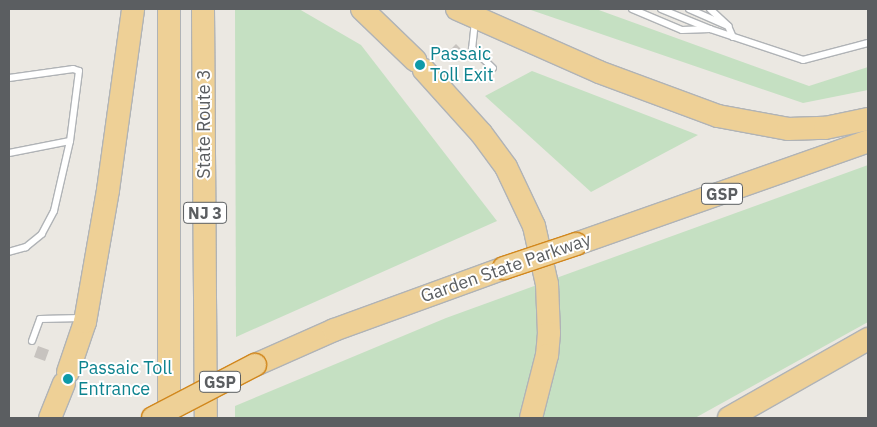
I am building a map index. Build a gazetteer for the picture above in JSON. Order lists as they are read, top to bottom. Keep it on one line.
{"streets":{"highway":["State Route 3","GSP","NJ 3","Garden State Parkway"]},"places":["Passaic Toll Exit","Passaic Toll Entrance"]}
